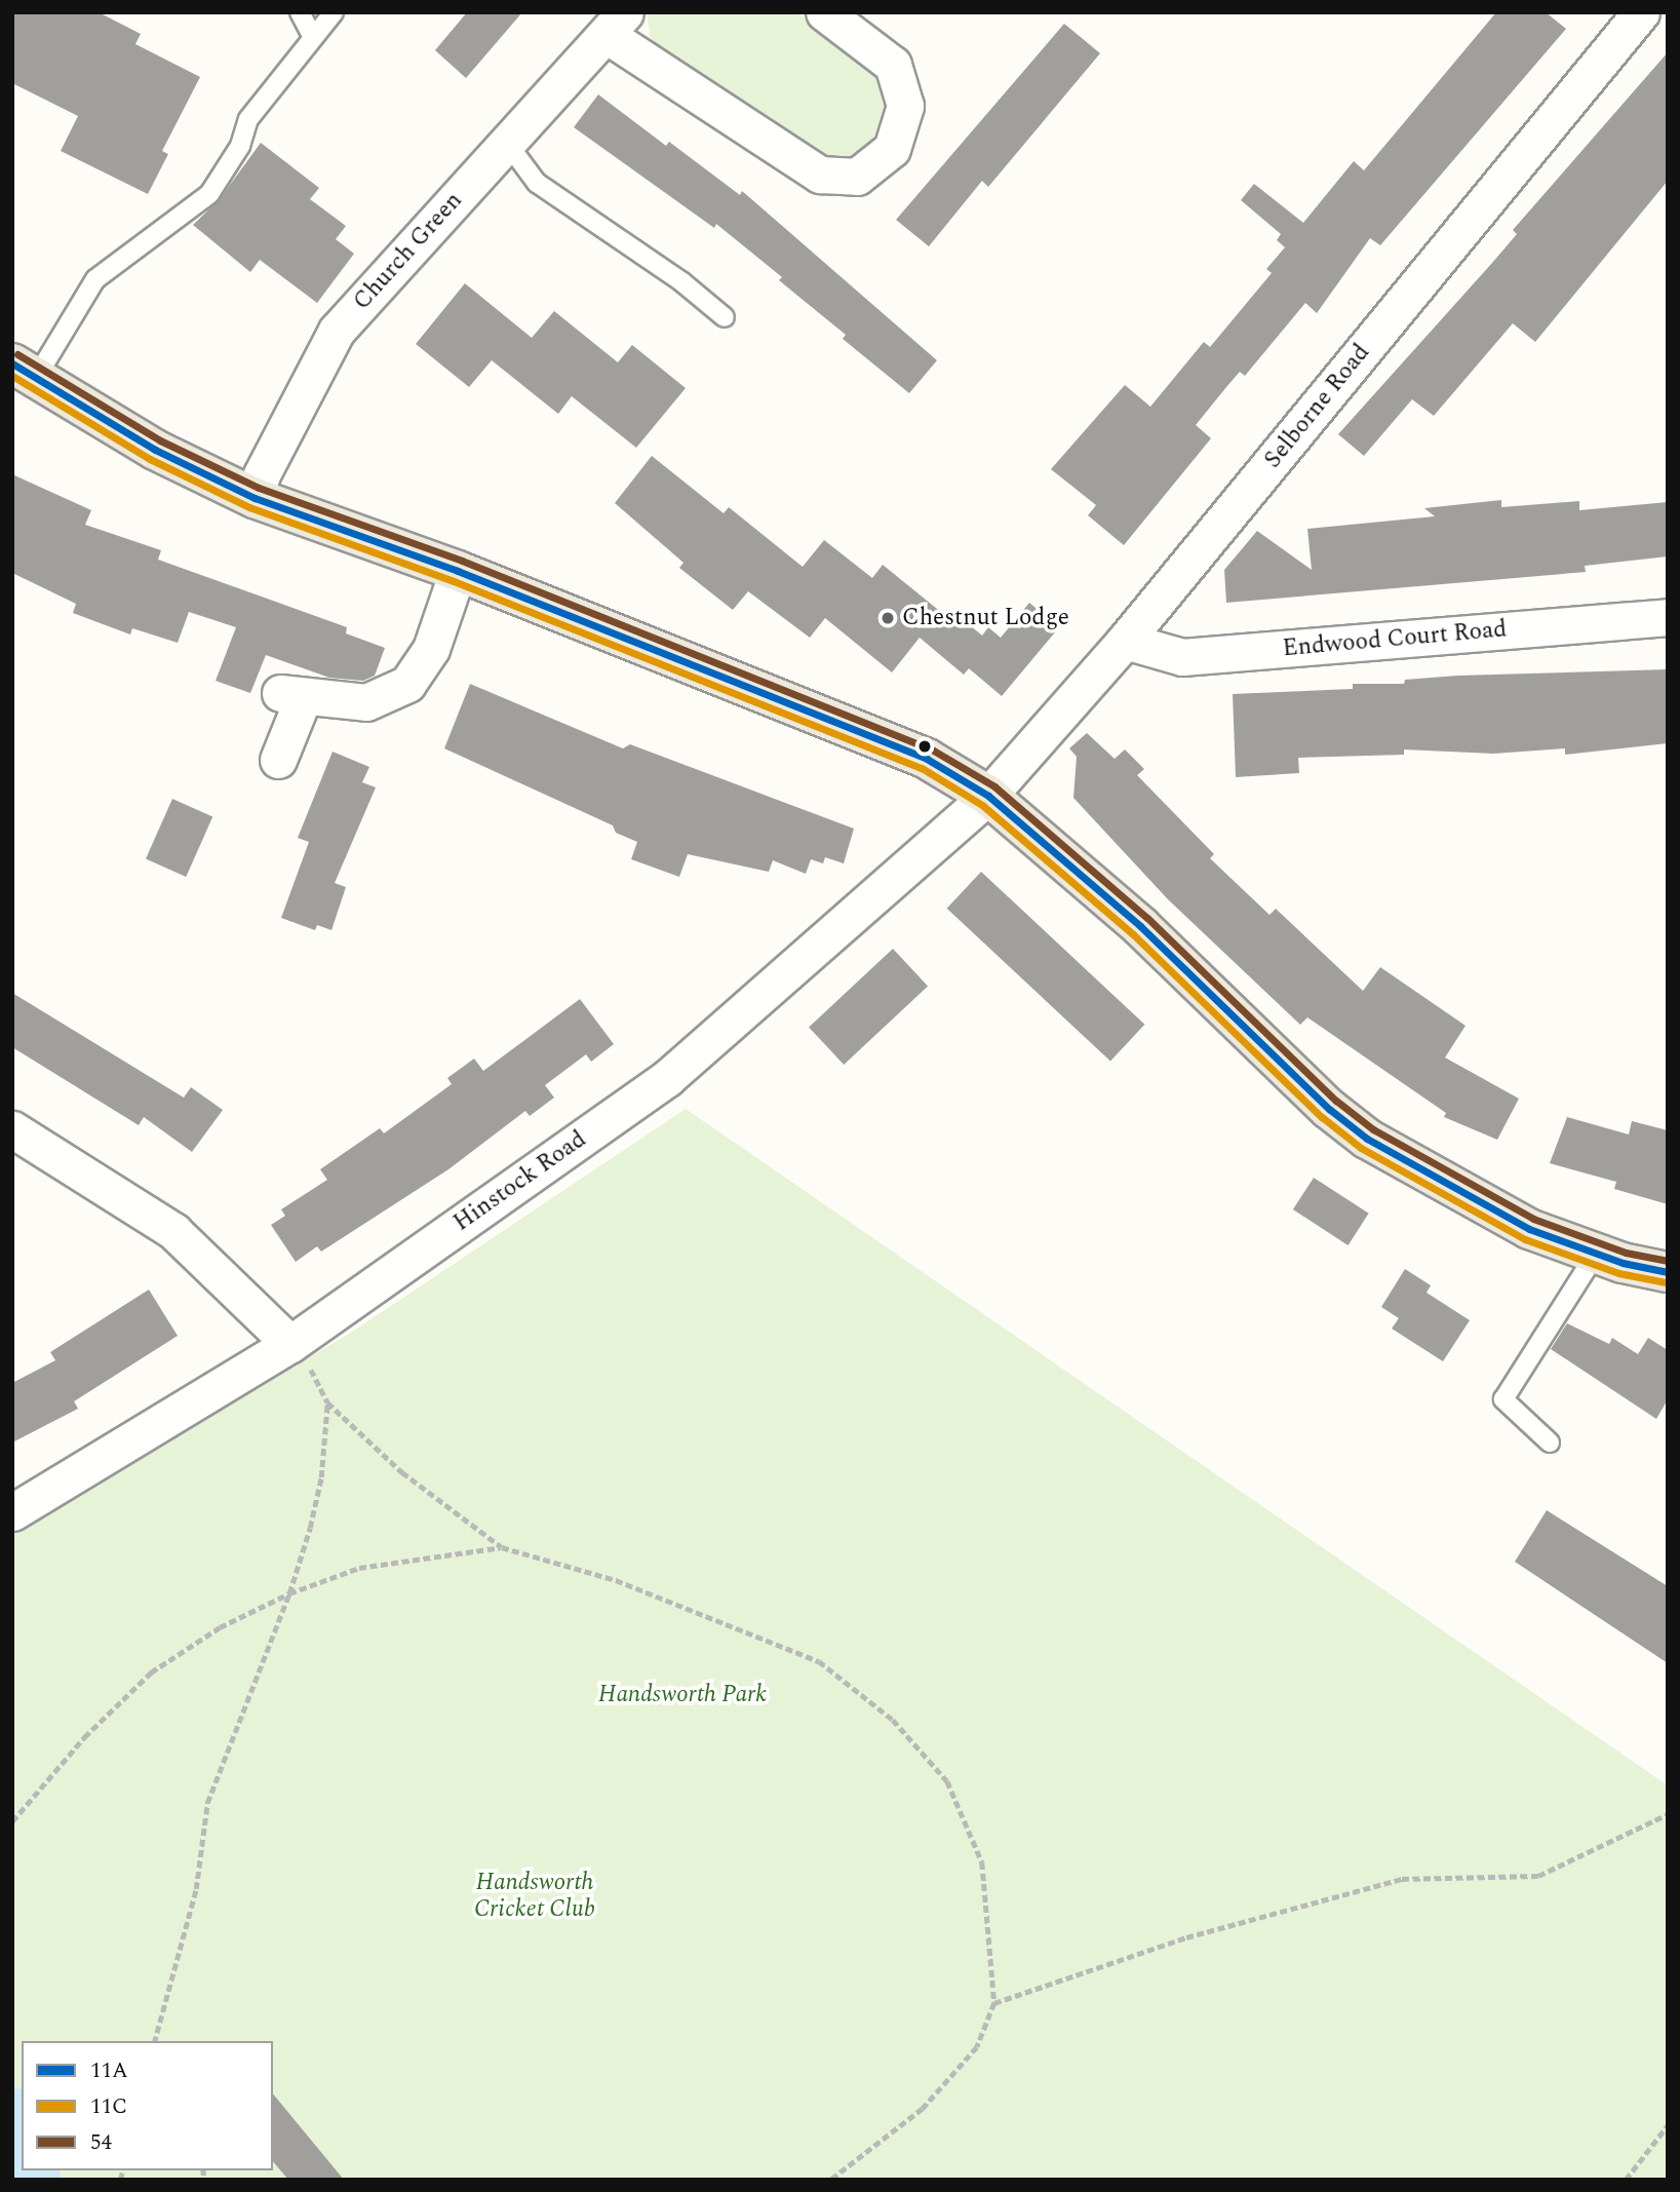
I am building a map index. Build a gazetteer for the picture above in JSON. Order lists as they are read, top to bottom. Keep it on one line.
{"streets":{"street":["Church Green","Selborne Road","Endwood Court Road","Hinstock Road"]},"crossings":[["Selborne Road","Endwood Court Road"],["Selborne Road","Hinstock Road"]],"parks":["Handsworth Park","Handsworth Cricket Club"],"places":["Chestnut Lodge"],"lines":["transit line 54","transit line 11A","transit line 11C"],"legend":["11A","11C","54"]}
